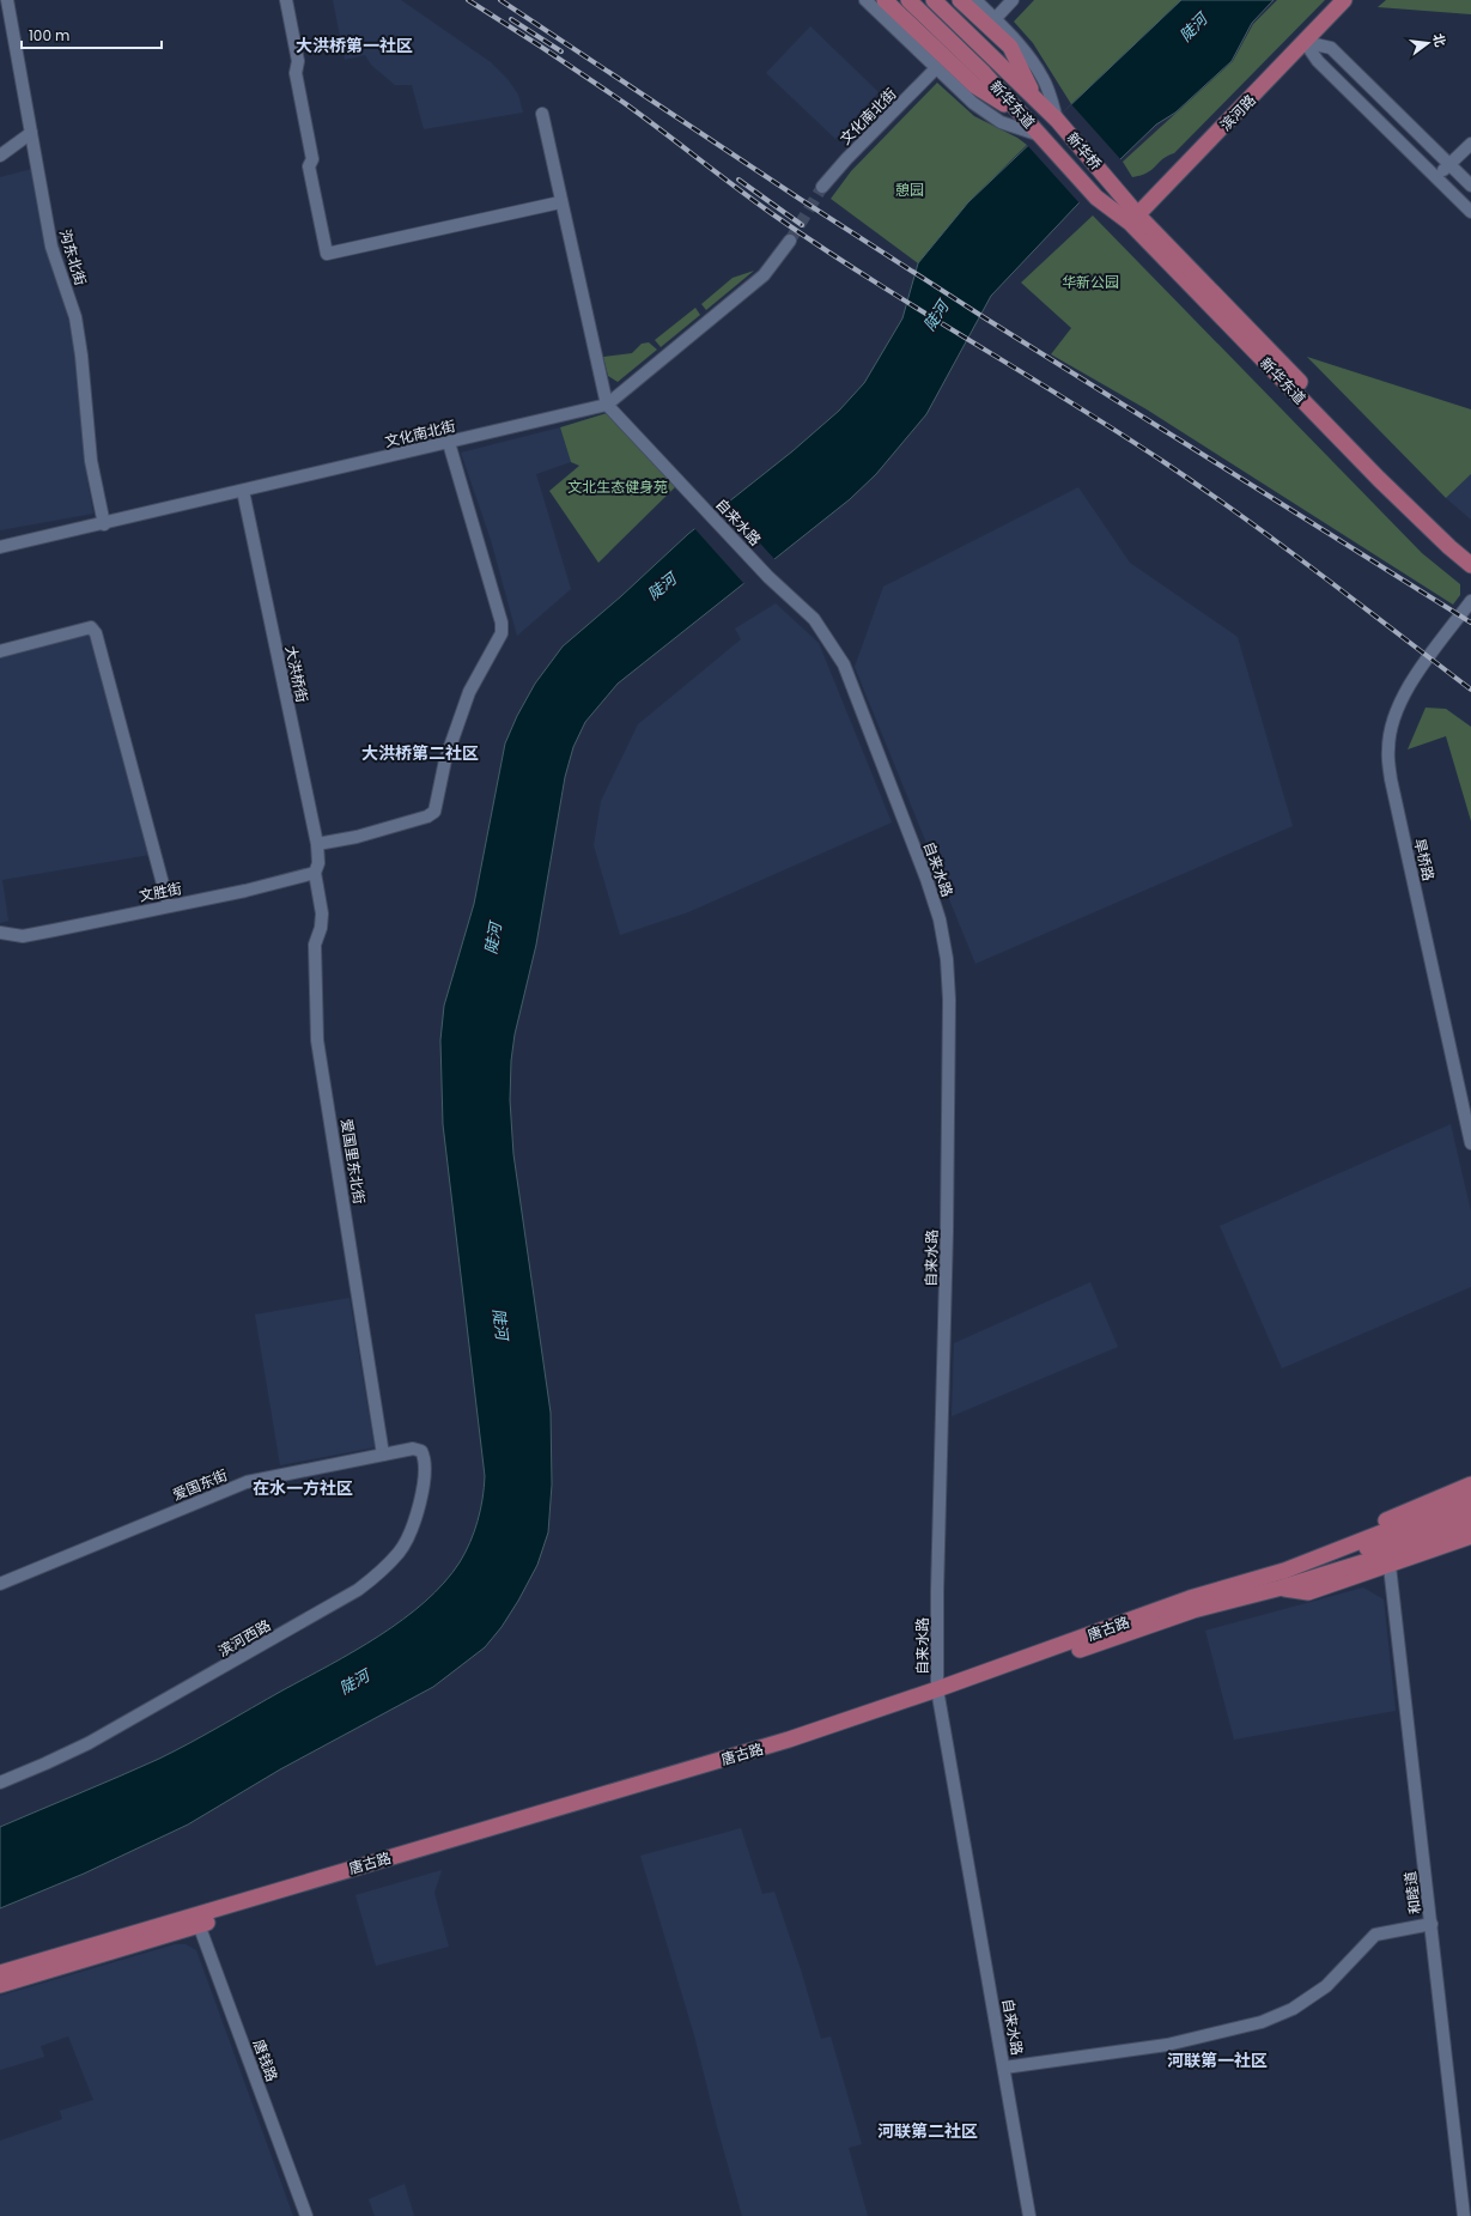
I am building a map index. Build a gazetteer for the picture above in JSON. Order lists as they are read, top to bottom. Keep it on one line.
{"streets":{"main road":["新华东道","滨河路","新华桥","唐古路"],"street":["文化南北街","沟东北街","自来水路","大洪桥街","旱桥路","文胜街","爱国里东北街","爱国东街","滨河西路","和睦道","唐钱路"]},"crossings":[["新华东道","滨河路"],["新华东道","新华桥"],["文化南北街","沟东北街"],["文化南北街","自来水路"],["文化南北街","大洪桥街"],["自来水路","唐古路"],["大洪桥街","文胜街"],["大洪桥街","爱国里东北街"],["文胜街","爱国里东北街"],["爱国里东北街","爱国东街"],["爱国东街","滨河西路"],["唐古路","唐钱路"]],"districts":["大洪桥第一社区","大洪桥第二社区","在水一方社区","河联第一社区","河联第二社区"],"water":["陡河"],"parks":["憩园","华新公园","文北生态健身苑"],"scale_bar":"100 m","north":"right"}
